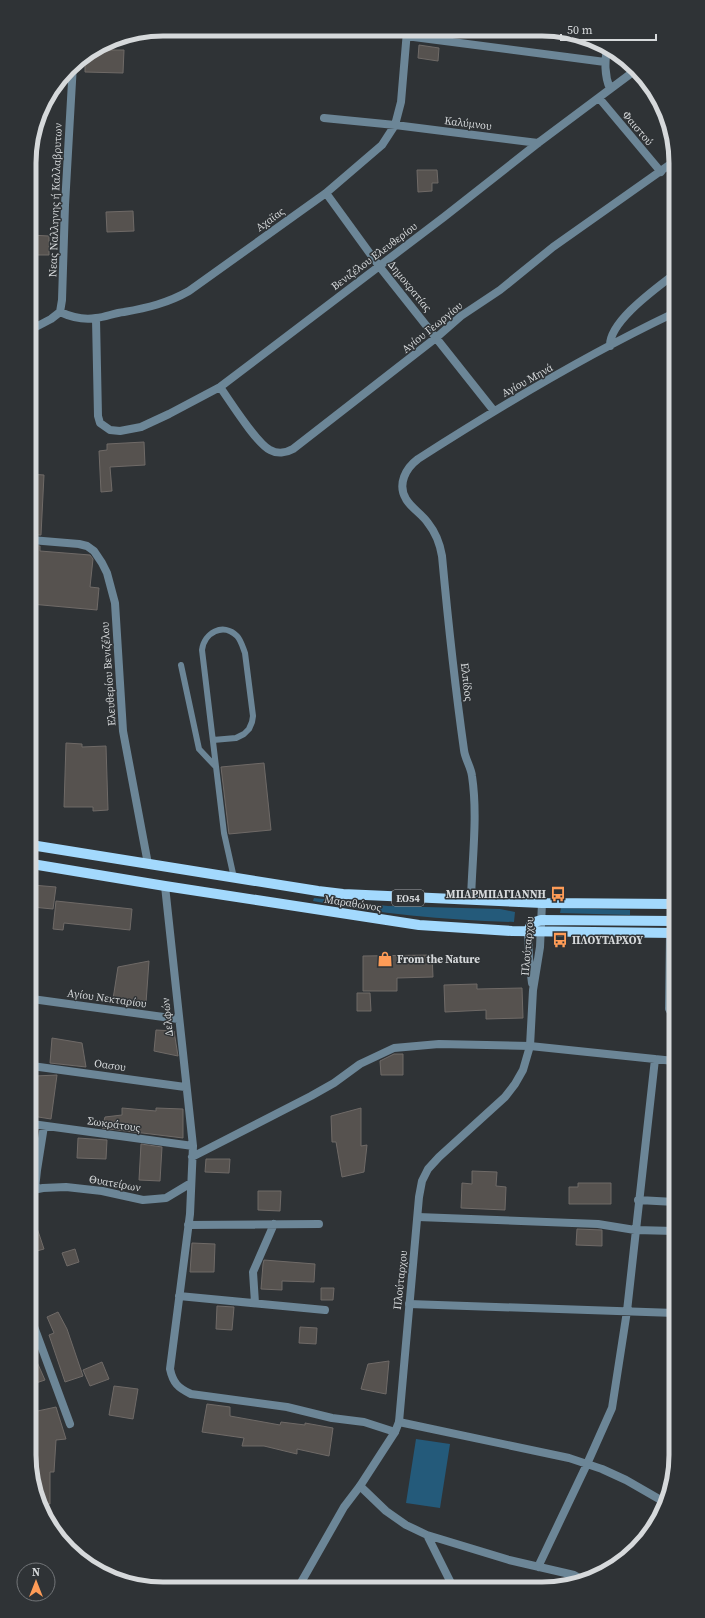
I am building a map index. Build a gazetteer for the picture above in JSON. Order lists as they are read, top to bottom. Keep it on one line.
{"streets":{"main road":["ΕΟ54","Μαραθώνος"],"street":["Καλύμνου","Φαιστού","Νεας Nαλληνης ή Καλλαβρυτων","Αχαϊας","Βενιζέλου Ελευθερίου","Δημοκρατίας","Αγίου Γεωργίου","Αγίου Μηνά","Ελευθερίου Βενιζέλου","Ελπίδος","Πλούταρχου","Αγίου Νεκταρίου","Δελφών","Οασου","Σωκράτους","Θυατείρων"]},"crossings":[["Καλύμνου","Αχαϊας"],["Καλύμνου","Βενιζέλου Ελευθερίου"],["Φαιστού","Βενιζέλου Ελευθερίου"],["Φαιστού","Αγίου Γεωργίου"],["Νεας Nαλληνης ή Καλλαβρυτων","Αχαϊας"],["Αχαϊας","Βενιζέλου Ελευθερίου"],["Αχαϊας","Δημοκρατίας"],["Βενιζέλου Ελευθερίου","Δημοκρατίας"],["Βενιζέλου Ελευθερίου","Αγίου Γεωργίου"],["Δημοκρατίας","Αγίου Γεωργίου"],["Δημοκρατίας","Αγίου Μηνά"],["Αγίου Μηνά","Ελπίδος"],["Ελευθερίου Βενιζέλου","Μαραθώνος"],["Ελπίδος","Μαραθώνος"],["Μαραθώνος","Πλούταρχου"],["Μαραθώνος","Δελφών"],["Πλούταρχου","Δελφών"],["Αγίου Νεκταρίου","Δελφών"],["Δελφών","Οασου"],["Δελφών","Σωκράτους"],["Δελφών","Θυατείρων"]],"places":{"bus stop":["ΜΠΑΡΜΠΑΓΙΑΝΝΗ","ΠΛΟΥΤΑΡΧΟΥ"],"shop":["From the Nature"]},"scale_bar":"50 m","north":"top"}
